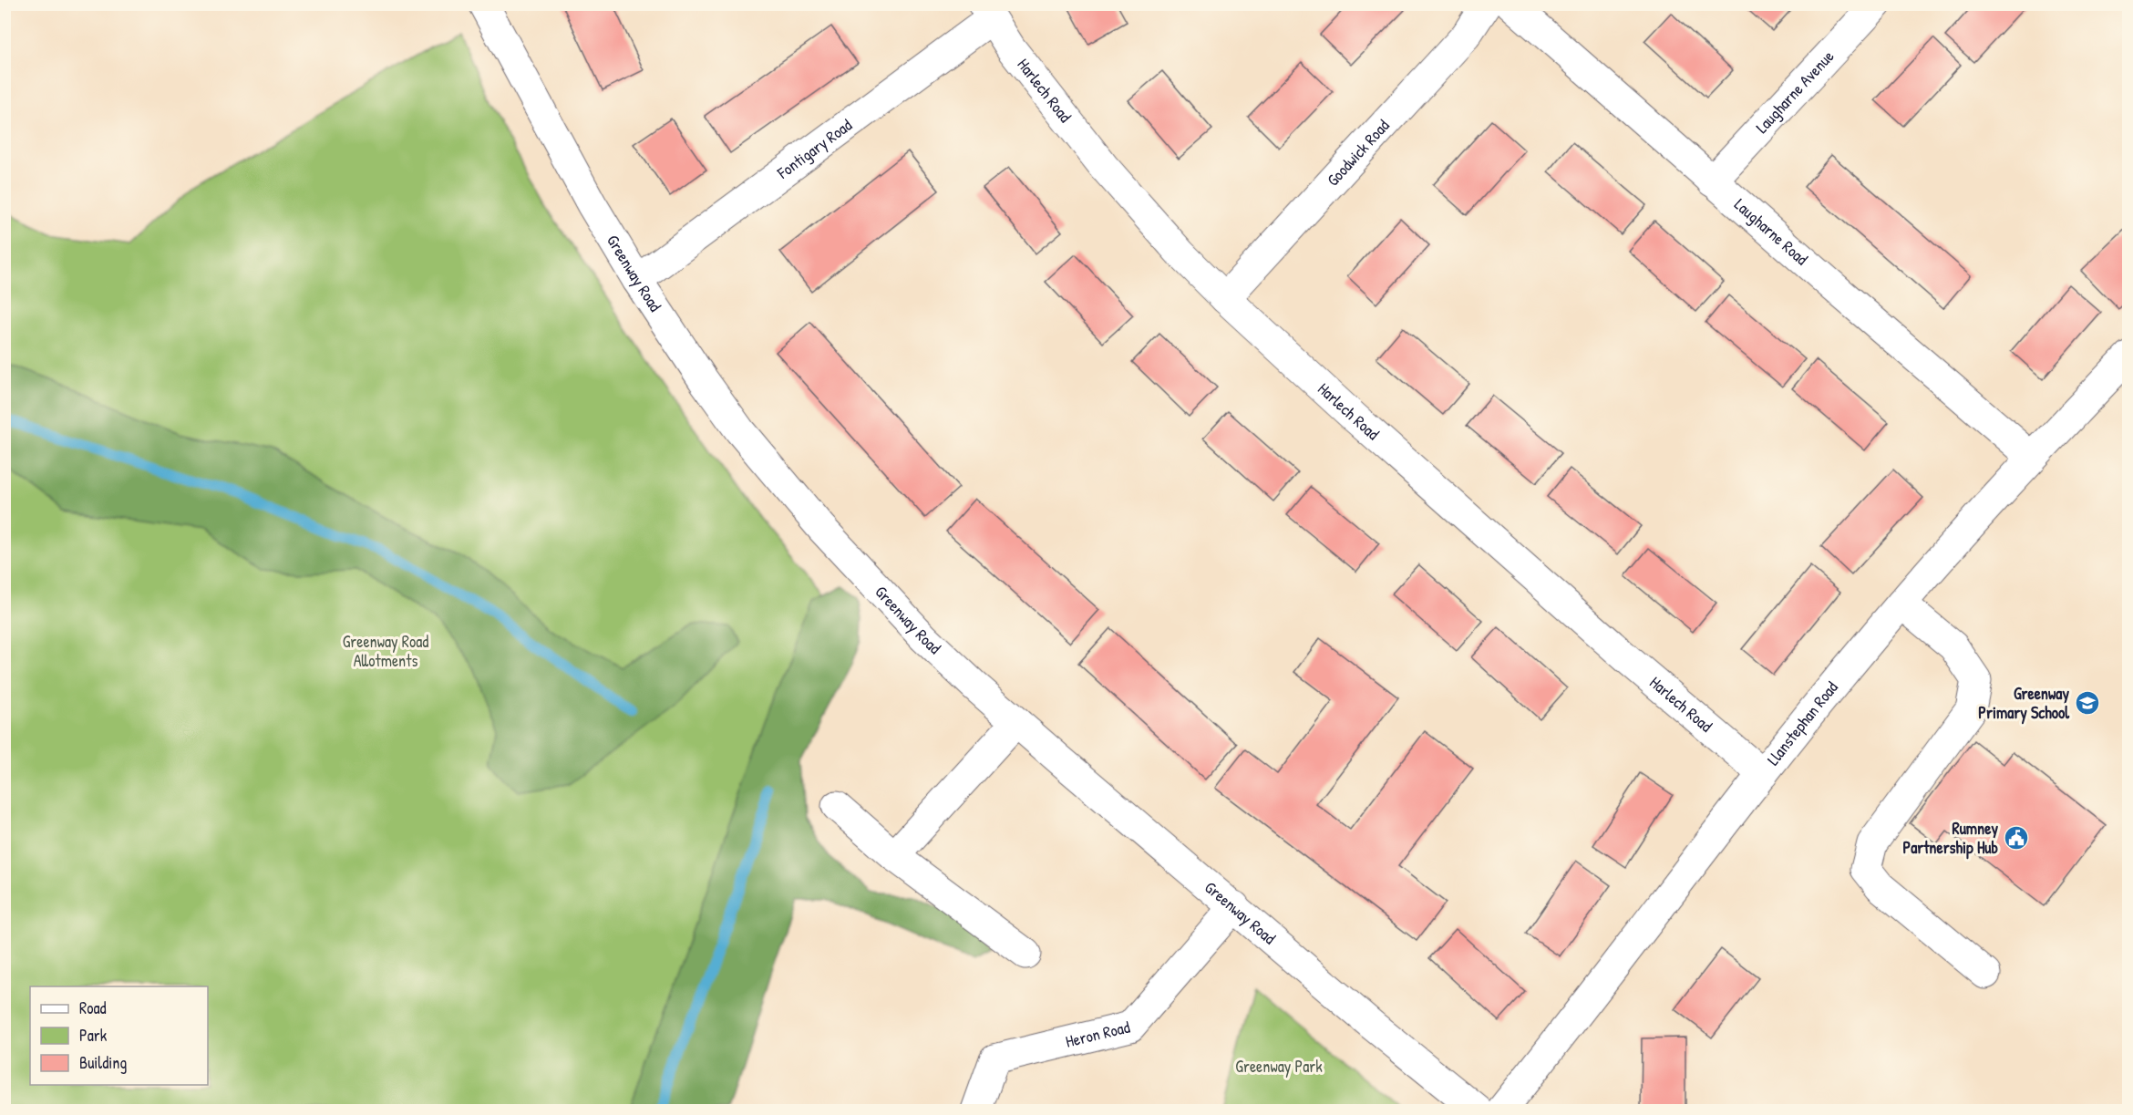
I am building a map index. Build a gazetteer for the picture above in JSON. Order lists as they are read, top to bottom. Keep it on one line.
{"streets":{"street":["Harlech Road","Laugharne Avenue","Fontigary Road","Goodwick Road","Laugharne Road","Greenway Road","Llanstephan Road","Heron Road"]},"crossings":[["Harlech Road","Fontigary Road"],["Harlech Road","Goodwick Road"],["Harlech Road","Llanstephan Road"],["Laugharne Avenue","Laugharne Road"],["Fontigary Road","Greenway Road"],["Laugharne Road","Llanstephan Road"],["Greenway Road","Heron Road"]],"parks":["Greenway Road Allotments","Greenway Park"],"places":{"school or university":["Greenway Primary School"],"public building":["Rumney Partnership Hub"]},"legend":["Road","Park","Building"]}
